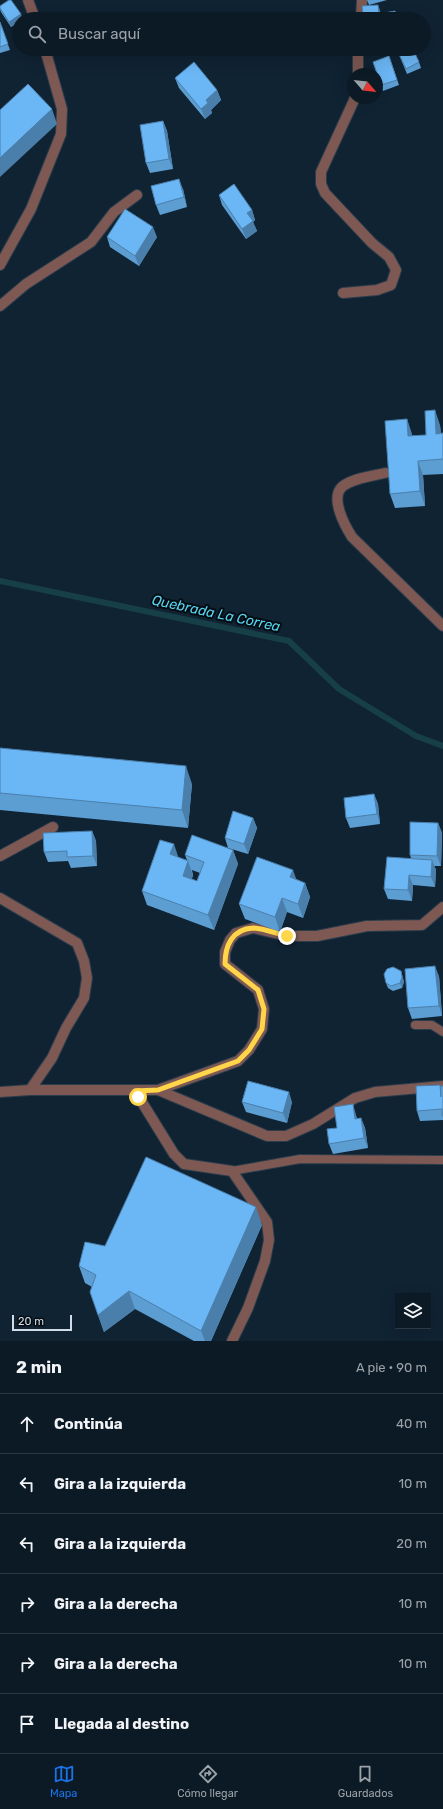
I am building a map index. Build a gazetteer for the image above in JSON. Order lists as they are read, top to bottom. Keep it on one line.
{"water":["Quebrada La Correa"],"scale_bar":"20 m","north":"bottom right","page":{"search":"Buscar aquí","scale":"20 m","heading":["2 min","A pie · 90 m"],"list":[["Continúa","40 m"],["Gira a la izquierda","10 m"],["Gira a la izquierda","20 m"],["Gira a la derecha","10 m"],["Gira a la derecha","10 m"],"Llegada al destino"],"nav":["Mapa","Cómo llegar","Guardados"]}}
